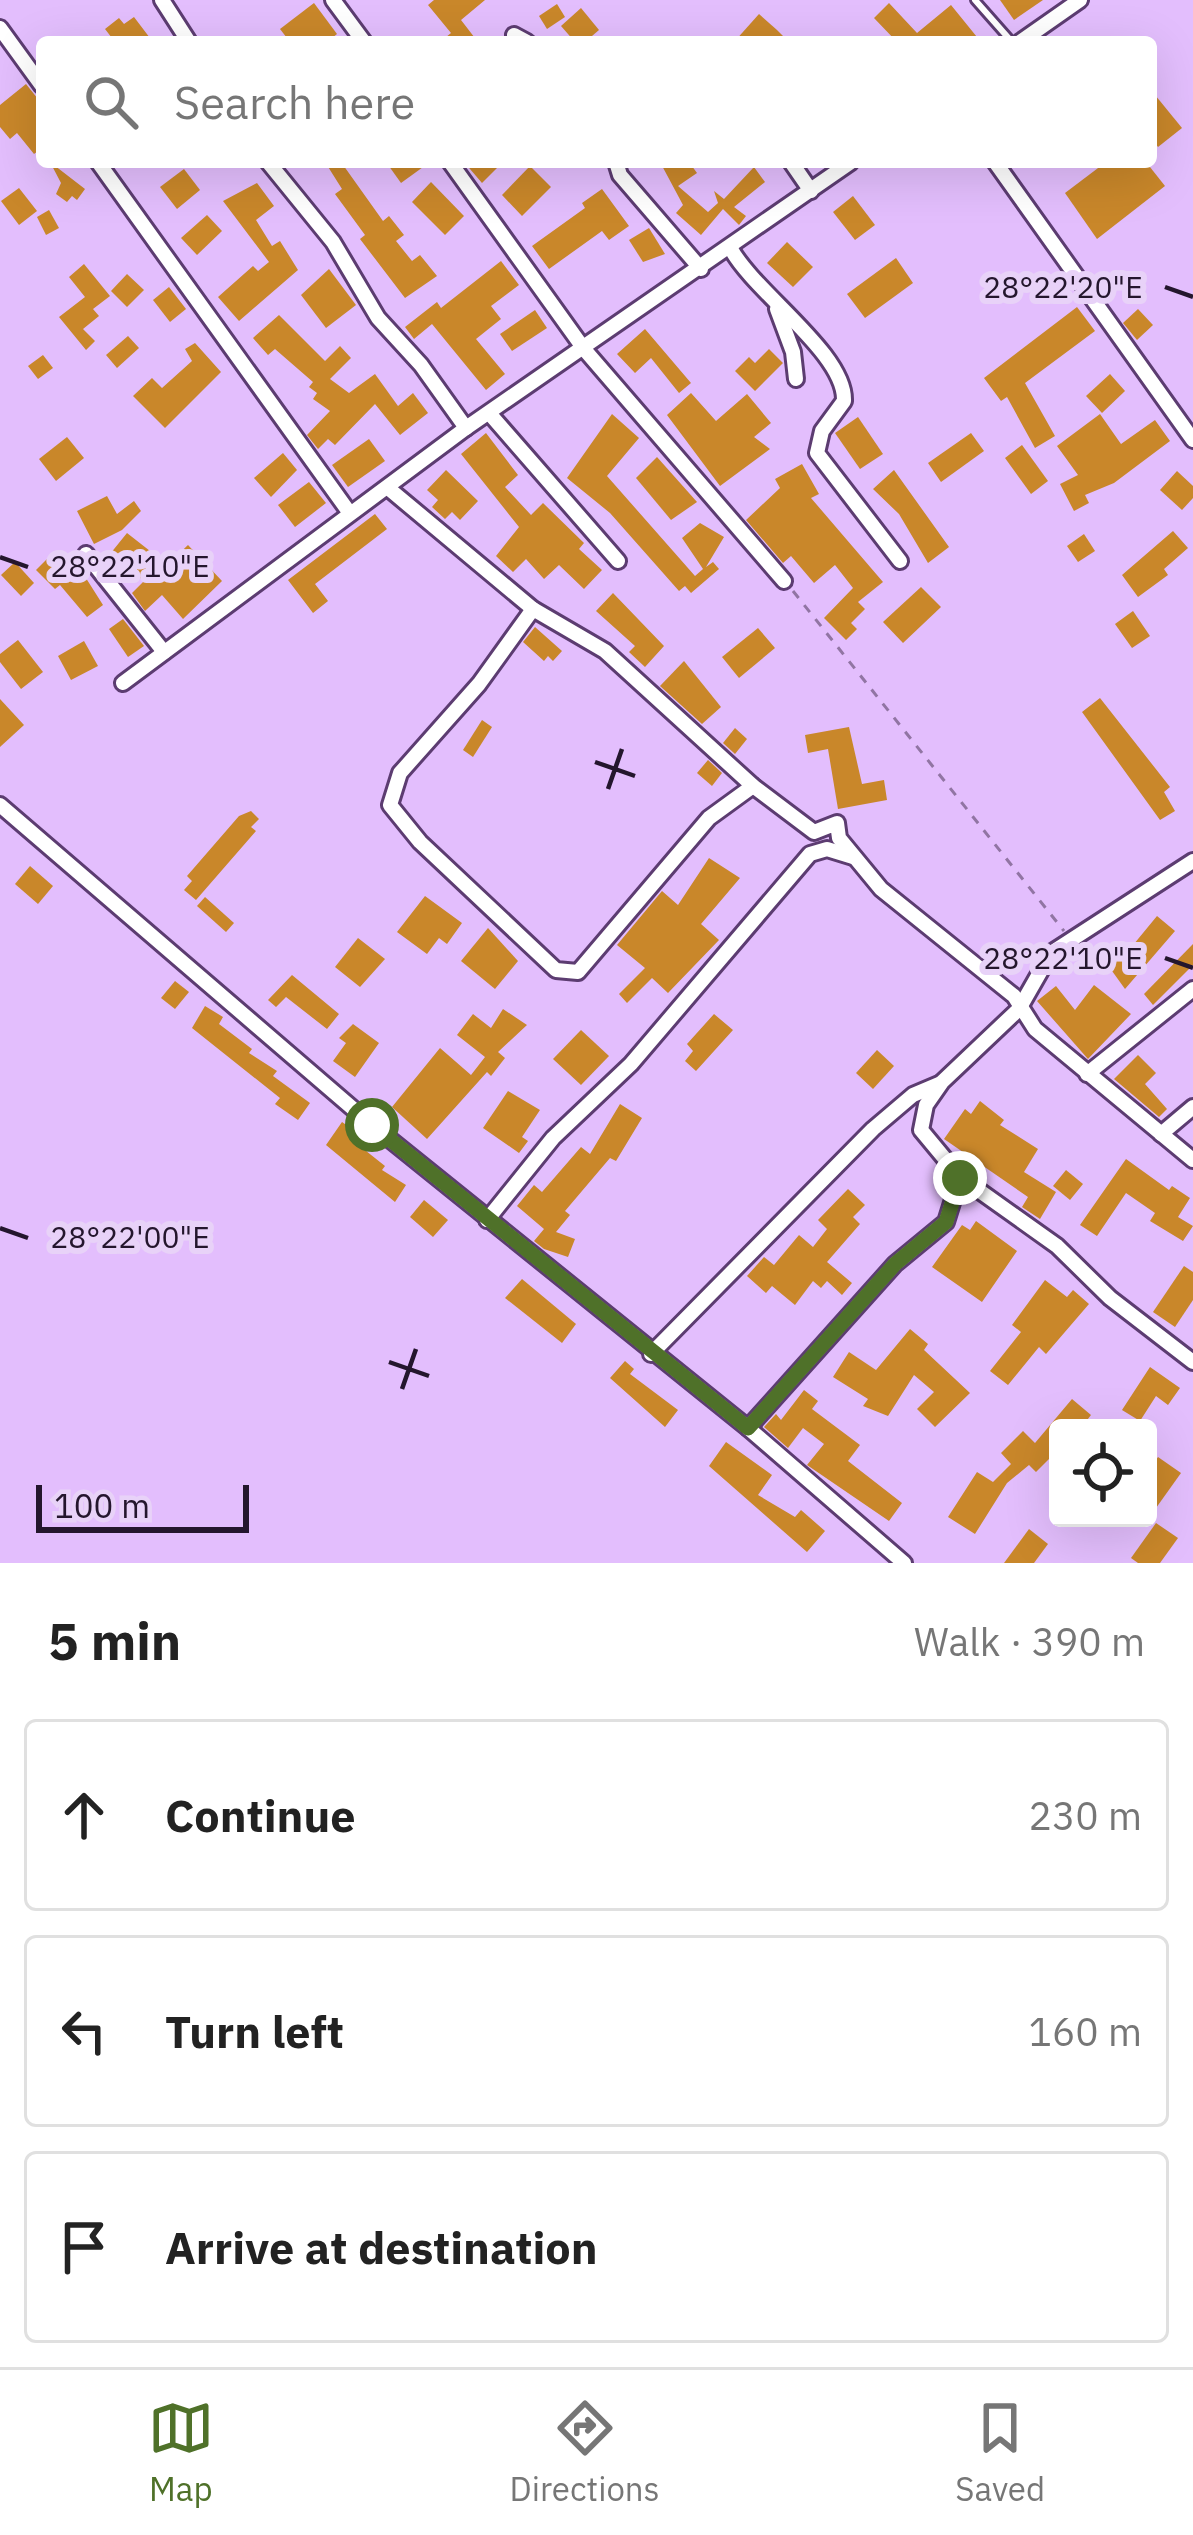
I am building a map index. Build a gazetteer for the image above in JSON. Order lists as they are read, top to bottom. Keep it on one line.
{"scale_bar":"100 m","page":{"search":"Search here","scale":"100 m","heading":["5 min","Walk · 390 m"],"list":[["Continue","230 m"],["Turn left","160 m"],"Arrive at destination"],"nav":["Map","Directions","Saved"]},"coordinates":["28°22'20\"E","28°22'10\"E","28°22'00\"E"]}
